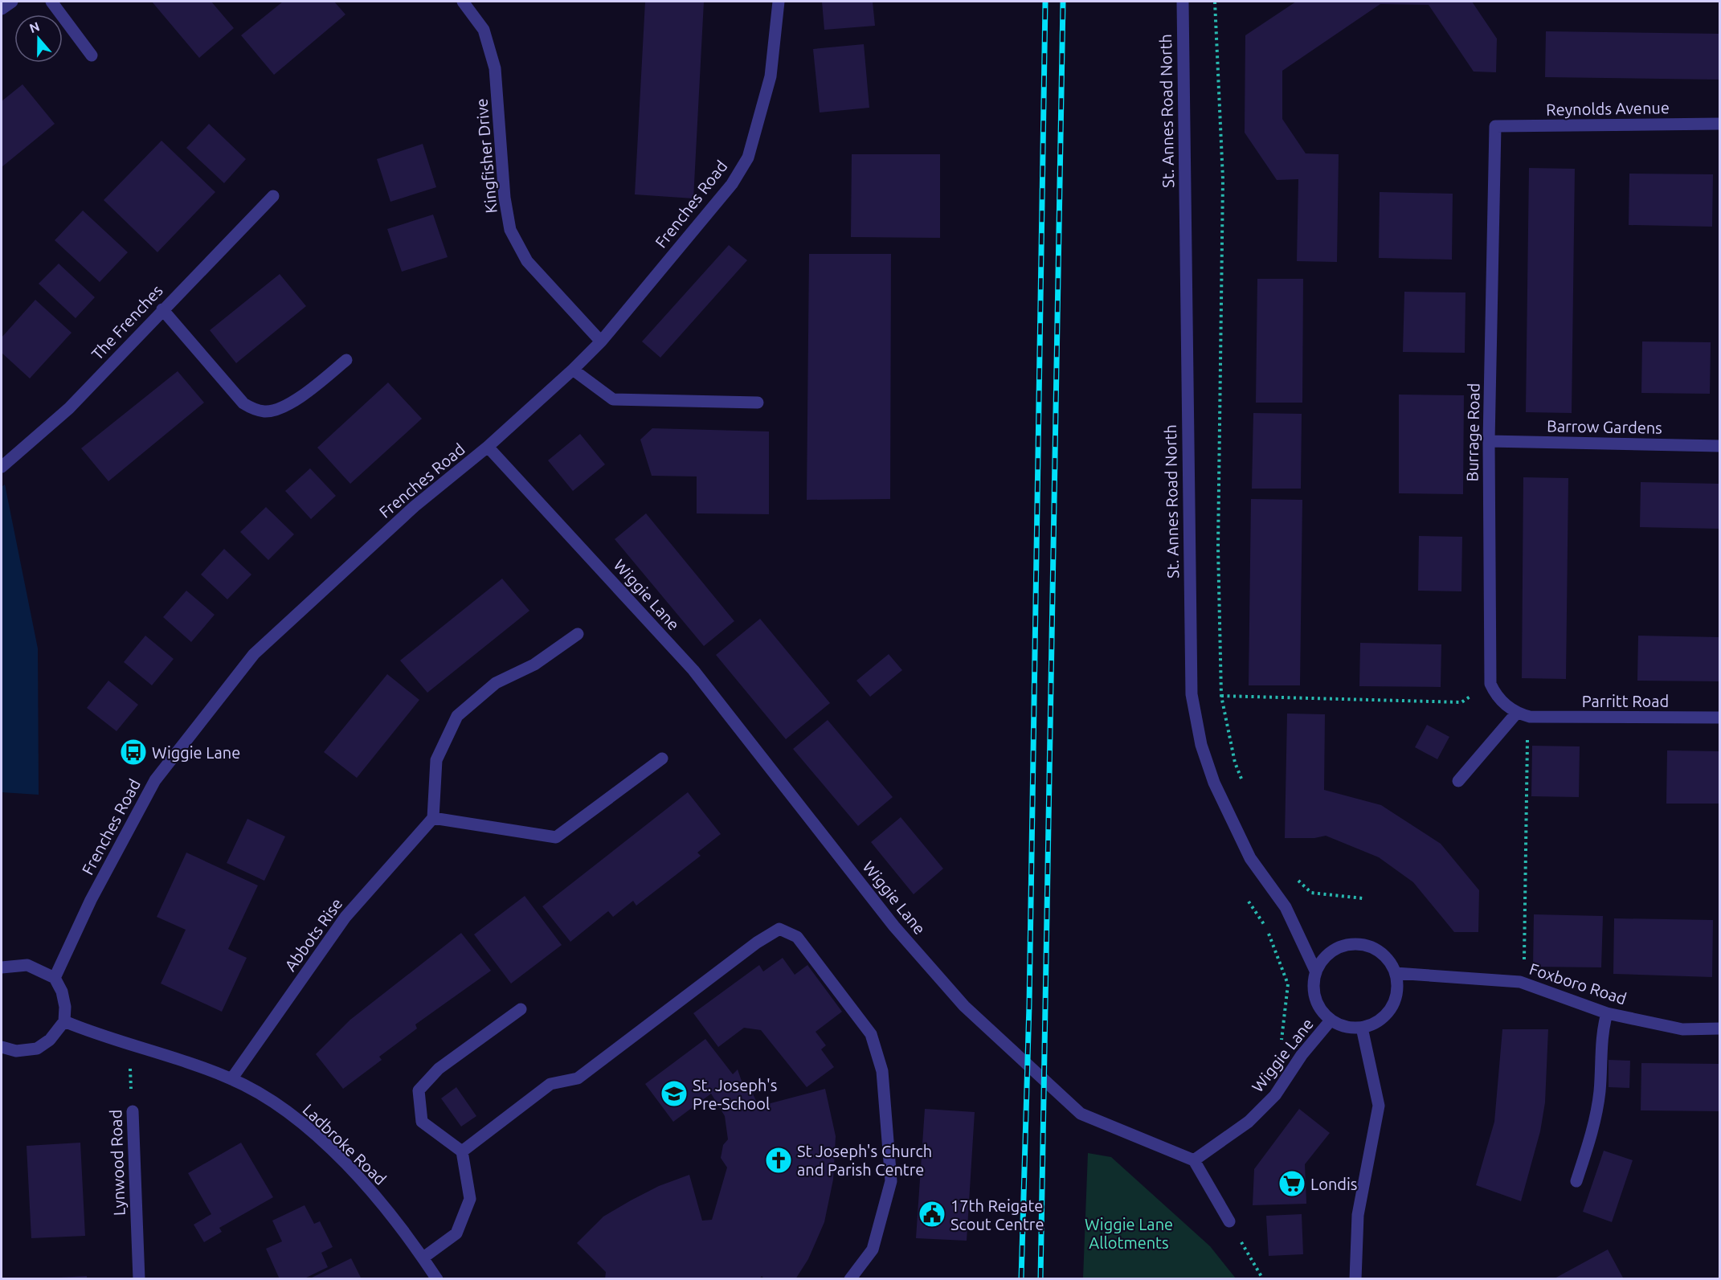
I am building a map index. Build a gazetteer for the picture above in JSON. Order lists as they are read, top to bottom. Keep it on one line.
{"streets":{"street":["Reynolds Avenue","St. Annes Road North","Kingfisher Drive","Frenches Road","The Frenches","Barrow Gardens","Burrage Road","Wiggie Lane","Parritt Road","Abbots Rise","Foxboro Road","Ladbroke Road","Lynwood Road"]},"crossings":[["Reynolds Avenue","Burrage Road"],["St. Annes Road North","Wiggie Lane"],["St. Annes Road North","Foxboro Road"],["Kingfisher Drive","Frenches Road"],["Frenches Road","Wiggie Lane"],["Barrow Gardens","Burrage Road"],["Wiggie Lane","Foxboro Road"],["Abbots Rise","Ladbroke Road"],["Ladbroke Road","Lynwood Road"]],"parks":["Wiggie Lane Allotments"],"places":{"bus stop":["Wiggie Lane"],"school or university":["St. Joseph's Pre-School"],"church":["St Joseph's Church and Parish Centre"],"supermarket":["Londis"],"public building":["17th Reigate Scout Centre"]},"north":"top"}
